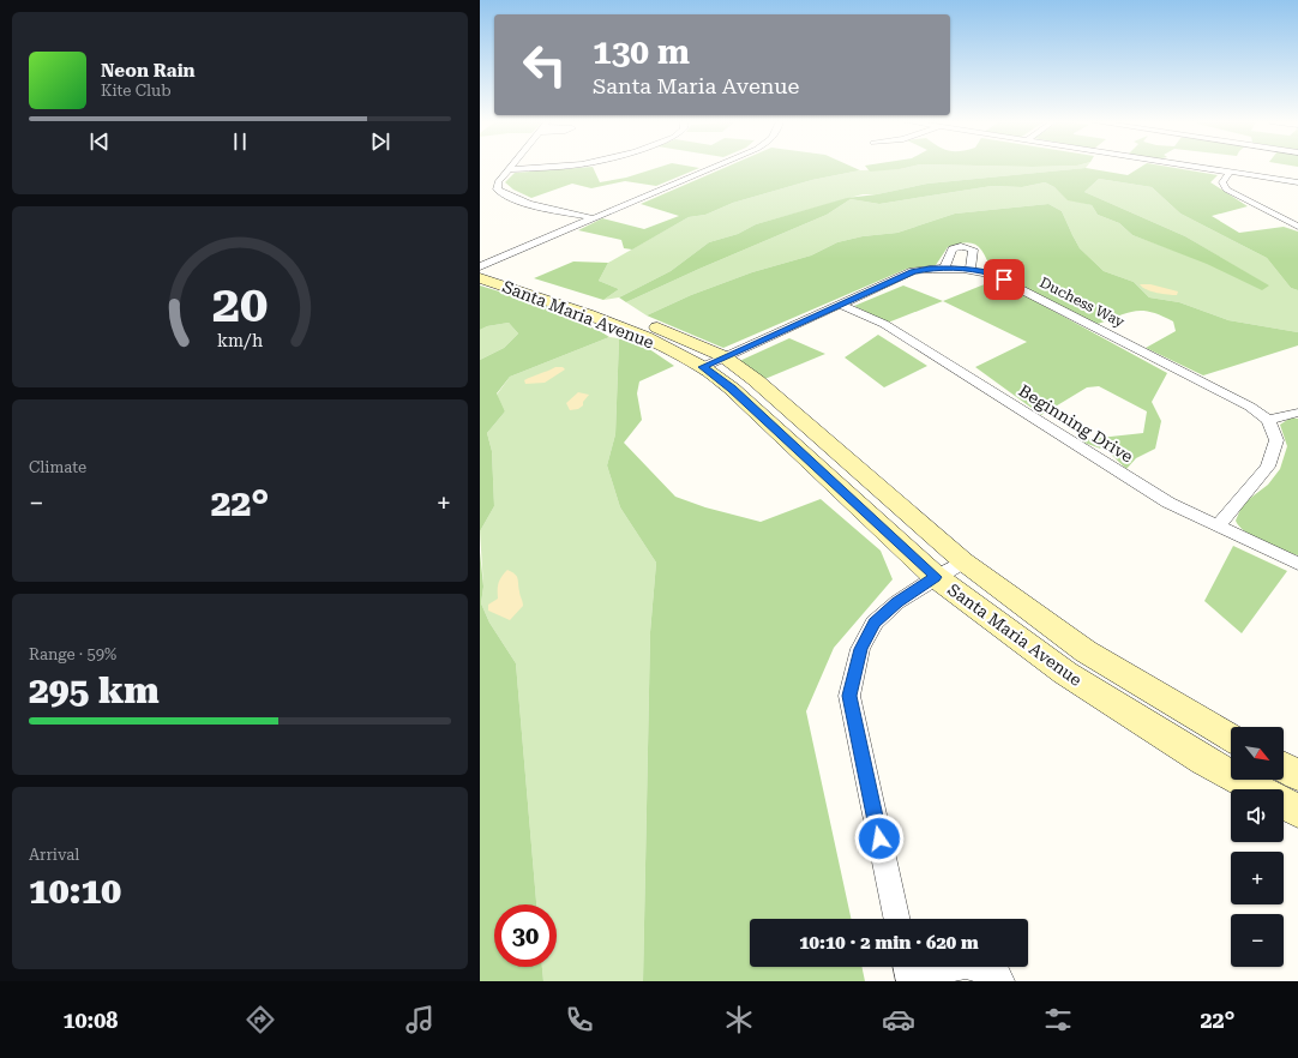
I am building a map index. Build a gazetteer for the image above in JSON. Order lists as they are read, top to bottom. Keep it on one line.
{"streets":{"street":["Duchess Way","Santa Maria Avenue","Beginning Drive"]},"crossings":[["Duchess Way","Santa Maria Avenue"],["Duchess Way","Beginning Drive"]],"north":"bottom right","page":{"turn":["130 m","Santa Maria Avenue"],"song":["Neon Rain","Kite Club"],"tile":["Climate",["Range · 59%","295 km"],["Arrival","10:10"]],"heat":["−","22°","+"],"map_buttons":["+","−"],"limit":"30","trip":"10:10 · 2 min · 620 m","tabs":["10:08","22°"],"gauge":["20","km/h"]}}
